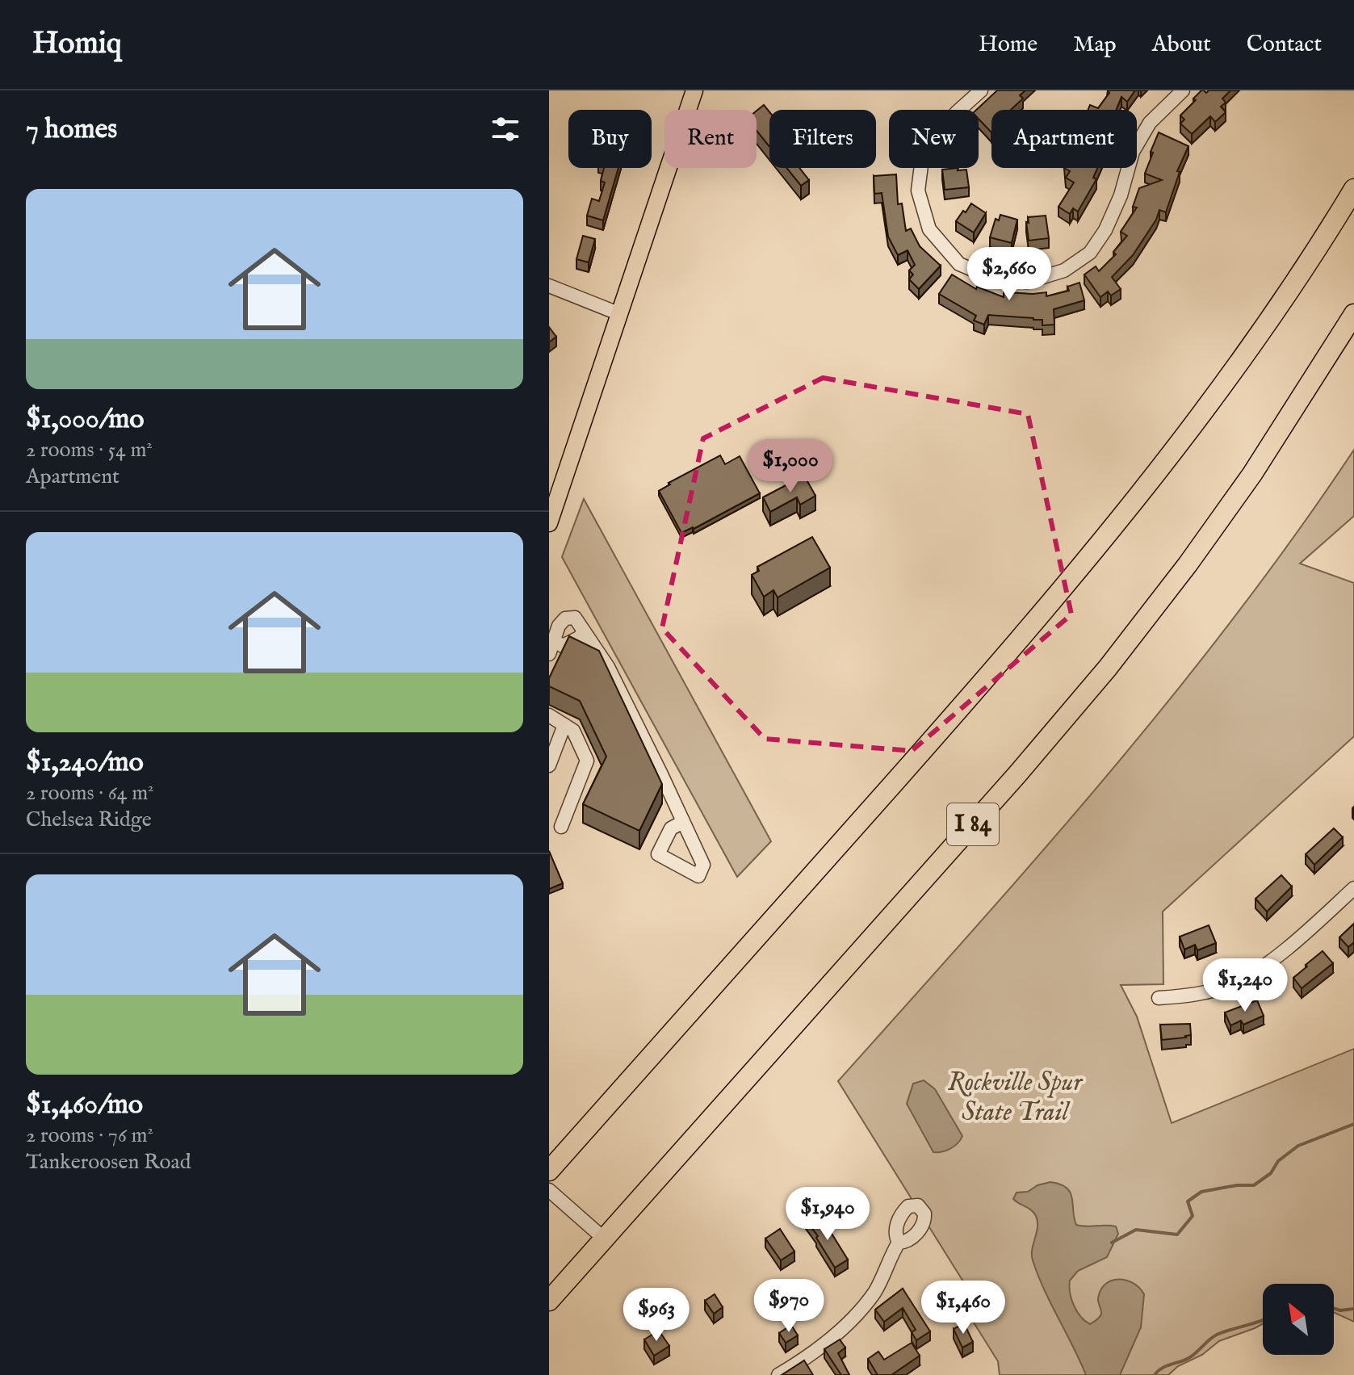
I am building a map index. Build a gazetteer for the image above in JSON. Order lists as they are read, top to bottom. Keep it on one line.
{"streets":{"highway":["I 84"]},"parks":["Rockville Spur State Trail"],"north":"top left","page":{"header":"Homiq","nav":["Home","Map","About","Contact"],"heading":"7 homes","chip":["Buy","Rent","Filters","New","Apartment"],"list":[{"name":"$1,000/mo","note":"2 rooms · 54 m² · Apartment"},{"name":"$1,240/mo","note":"2 rooms · 64 m² · Chelsea Ridge"},{"name":"$1,460/mo","note":"2 rooms · 76 m² · Tankeroosen Road"}],"price":["$2,660","$1,000","$1,240","$1,940","$970","$1,460","$963"]}}
